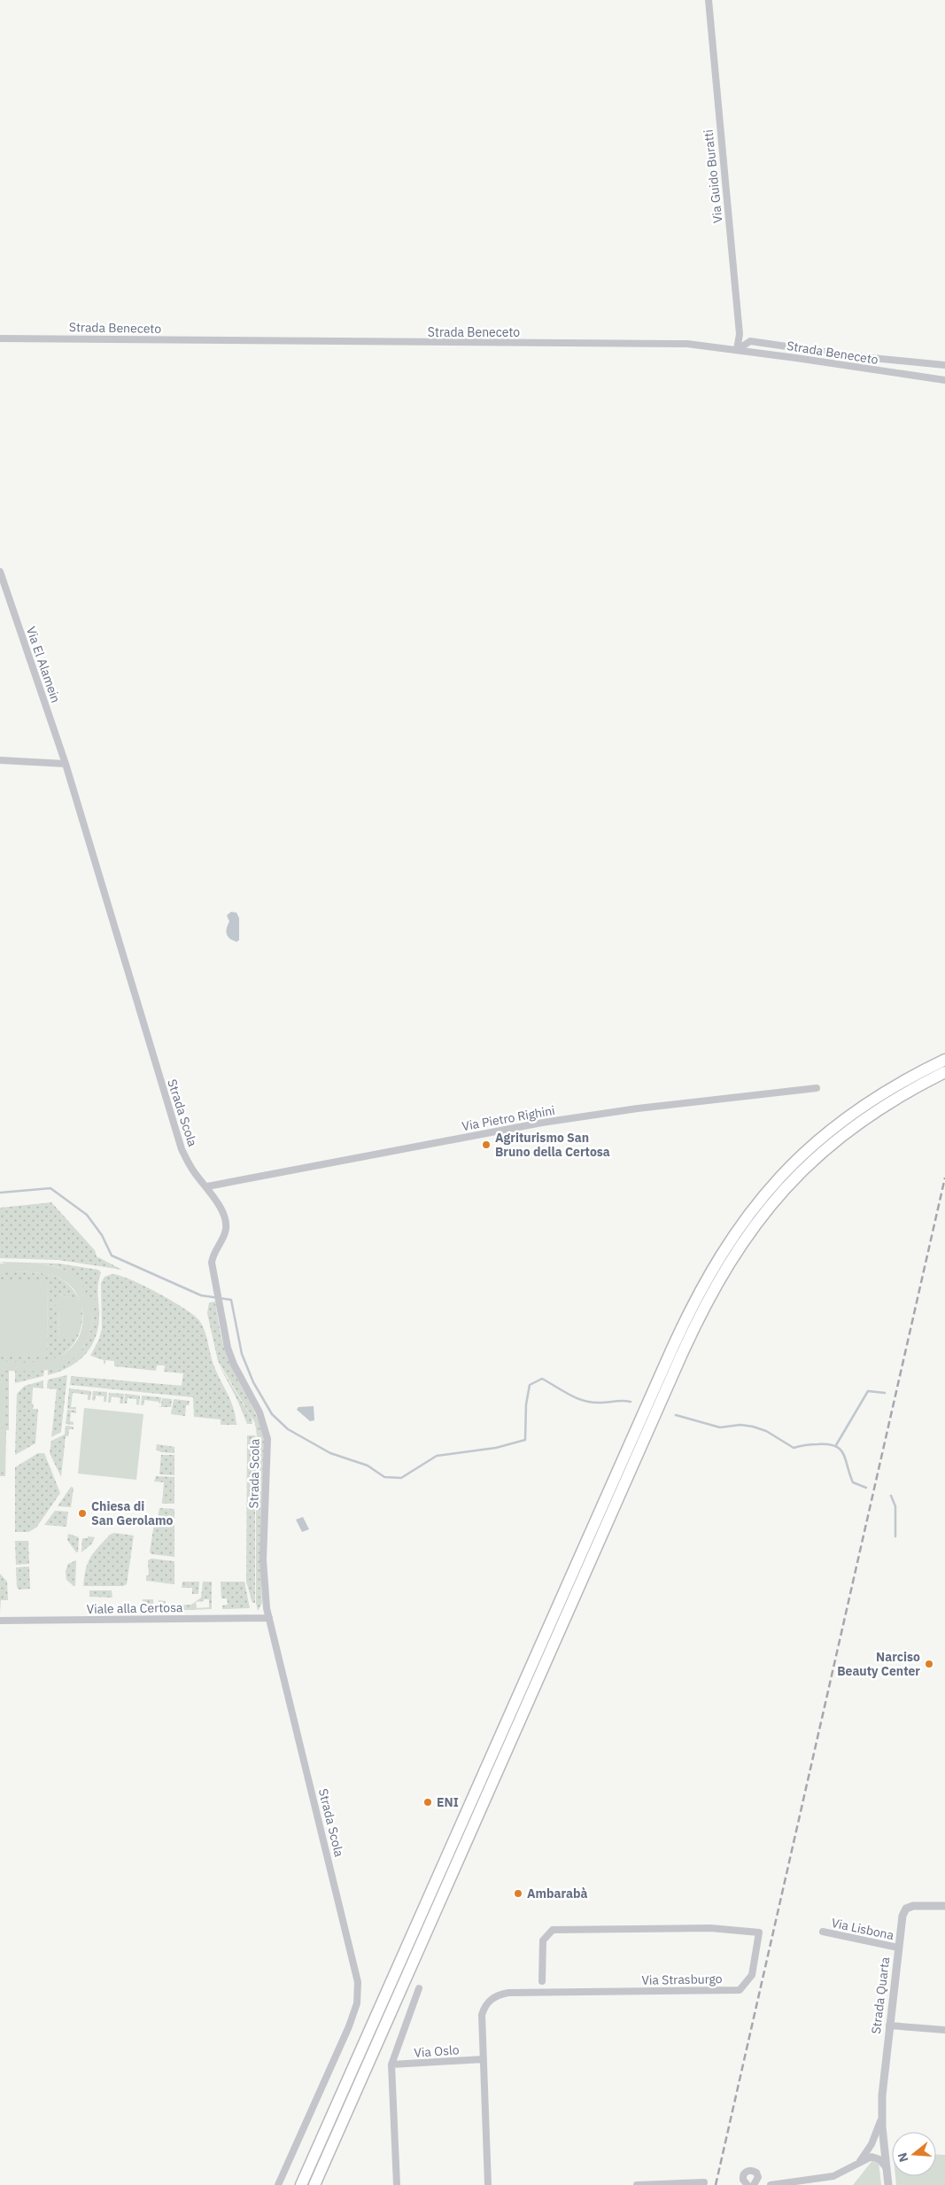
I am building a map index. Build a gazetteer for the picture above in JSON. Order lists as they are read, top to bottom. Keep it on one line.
{"streets":{"street":["Via Guido Buratti","Strada Beneceto","Via El Alamein","Strada Scola","Via Pietro Righini","Viale alla Certosa","Via Lisbona","Via Strasburgo","Strada Quarta","Via Oslo"]},"crossings":[["Via Guido Buratti","Strada Beneceto"],["Via El Alamein","Strada Scola"],["Strada Scola","Via Pietro Righini"],["Strada Scola","Viale alla Certosa"],["Via Lisbona","Strada Quarta"],["Via Strasburgo","Via Oslo"]],"places":["Agriturismo San Bruno della Certosa","Chiesa di San Gerolamo","Narciso Beauty Center","ENI","Ambarabà"],"north":"left"}
